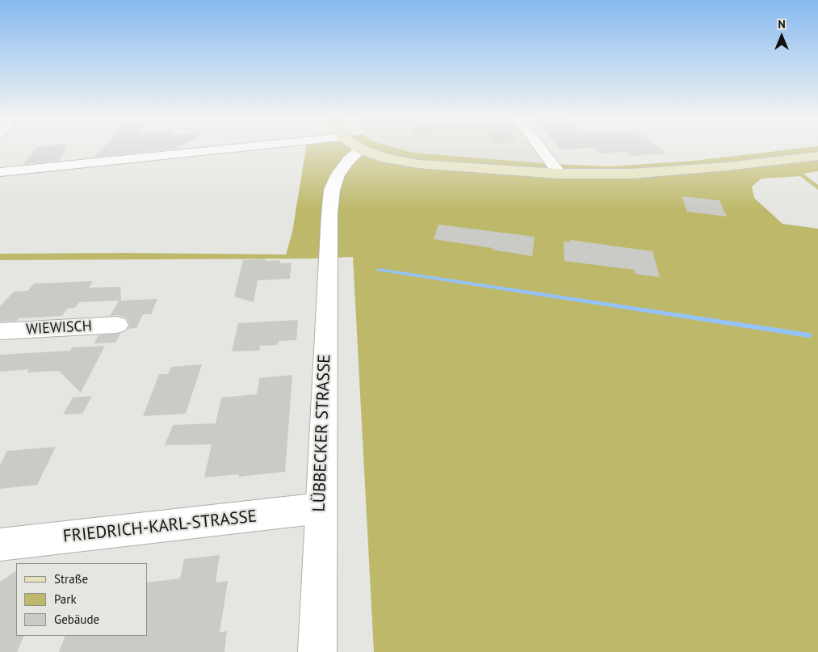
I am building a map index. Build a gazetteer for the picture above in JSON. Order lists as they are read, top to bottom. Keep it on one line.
{"streets":{"street":["WIEWISCH","LÜBBECKER STRASSE","FRIEDRICH-KARL-STRASSE"]},"crossings":[["LÜBBECKER STRASSE","FRIEDRICH-KARL-STRASSE"]],"legend":["Straße","Park","Gebäude"],"north":"top"}
